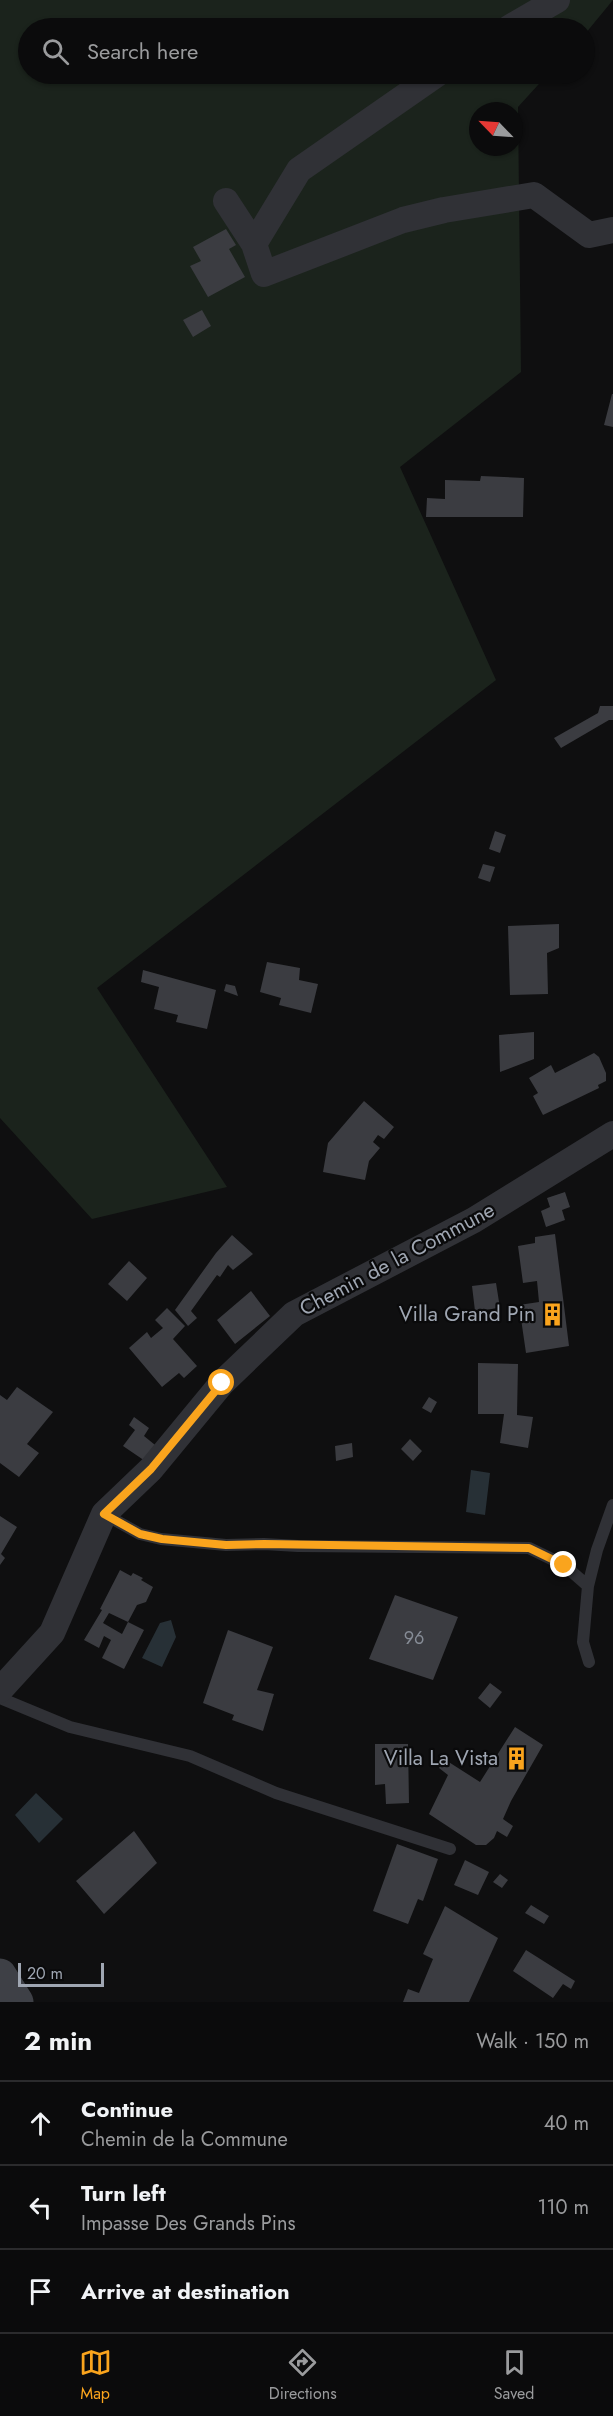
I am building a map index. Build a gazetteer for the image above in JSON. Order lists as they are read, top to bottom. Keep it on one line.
{"streets":{"street":["Chemin de la Commune"]},"places":{"building":["Villa Grand Pin","Villa La Vista"]},"house_numbers":["96"],"scale_bar":"20 m","north":"top left","page":{"search":"Search here","scale":"20 m","heading":["2 min","Walk · 150 m"],"list":[["Continue","Chemin de la Commune","40 m"],["Turn left","Impasse Des Grands Pins","110 m"],"Arrive at destination"],"nav":["Map","Directions","Saved"]}}
